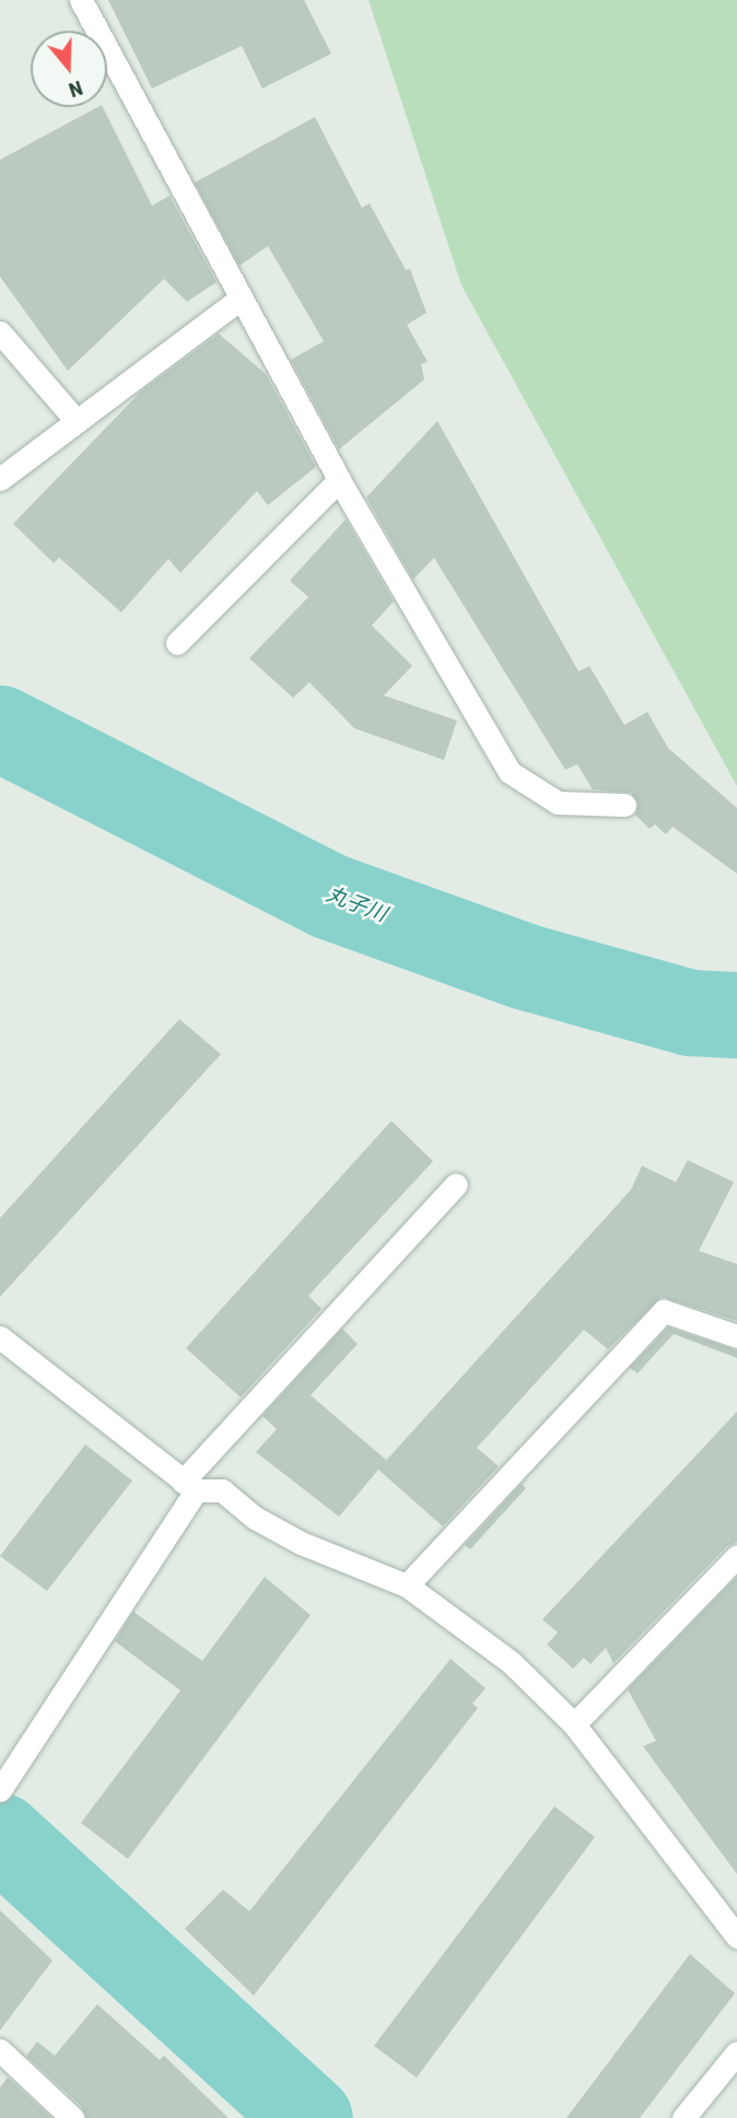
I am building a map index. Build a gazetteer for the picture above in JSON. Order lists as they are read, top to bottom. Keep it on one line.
{"water":["丸子川"],"north":"bottom"}
